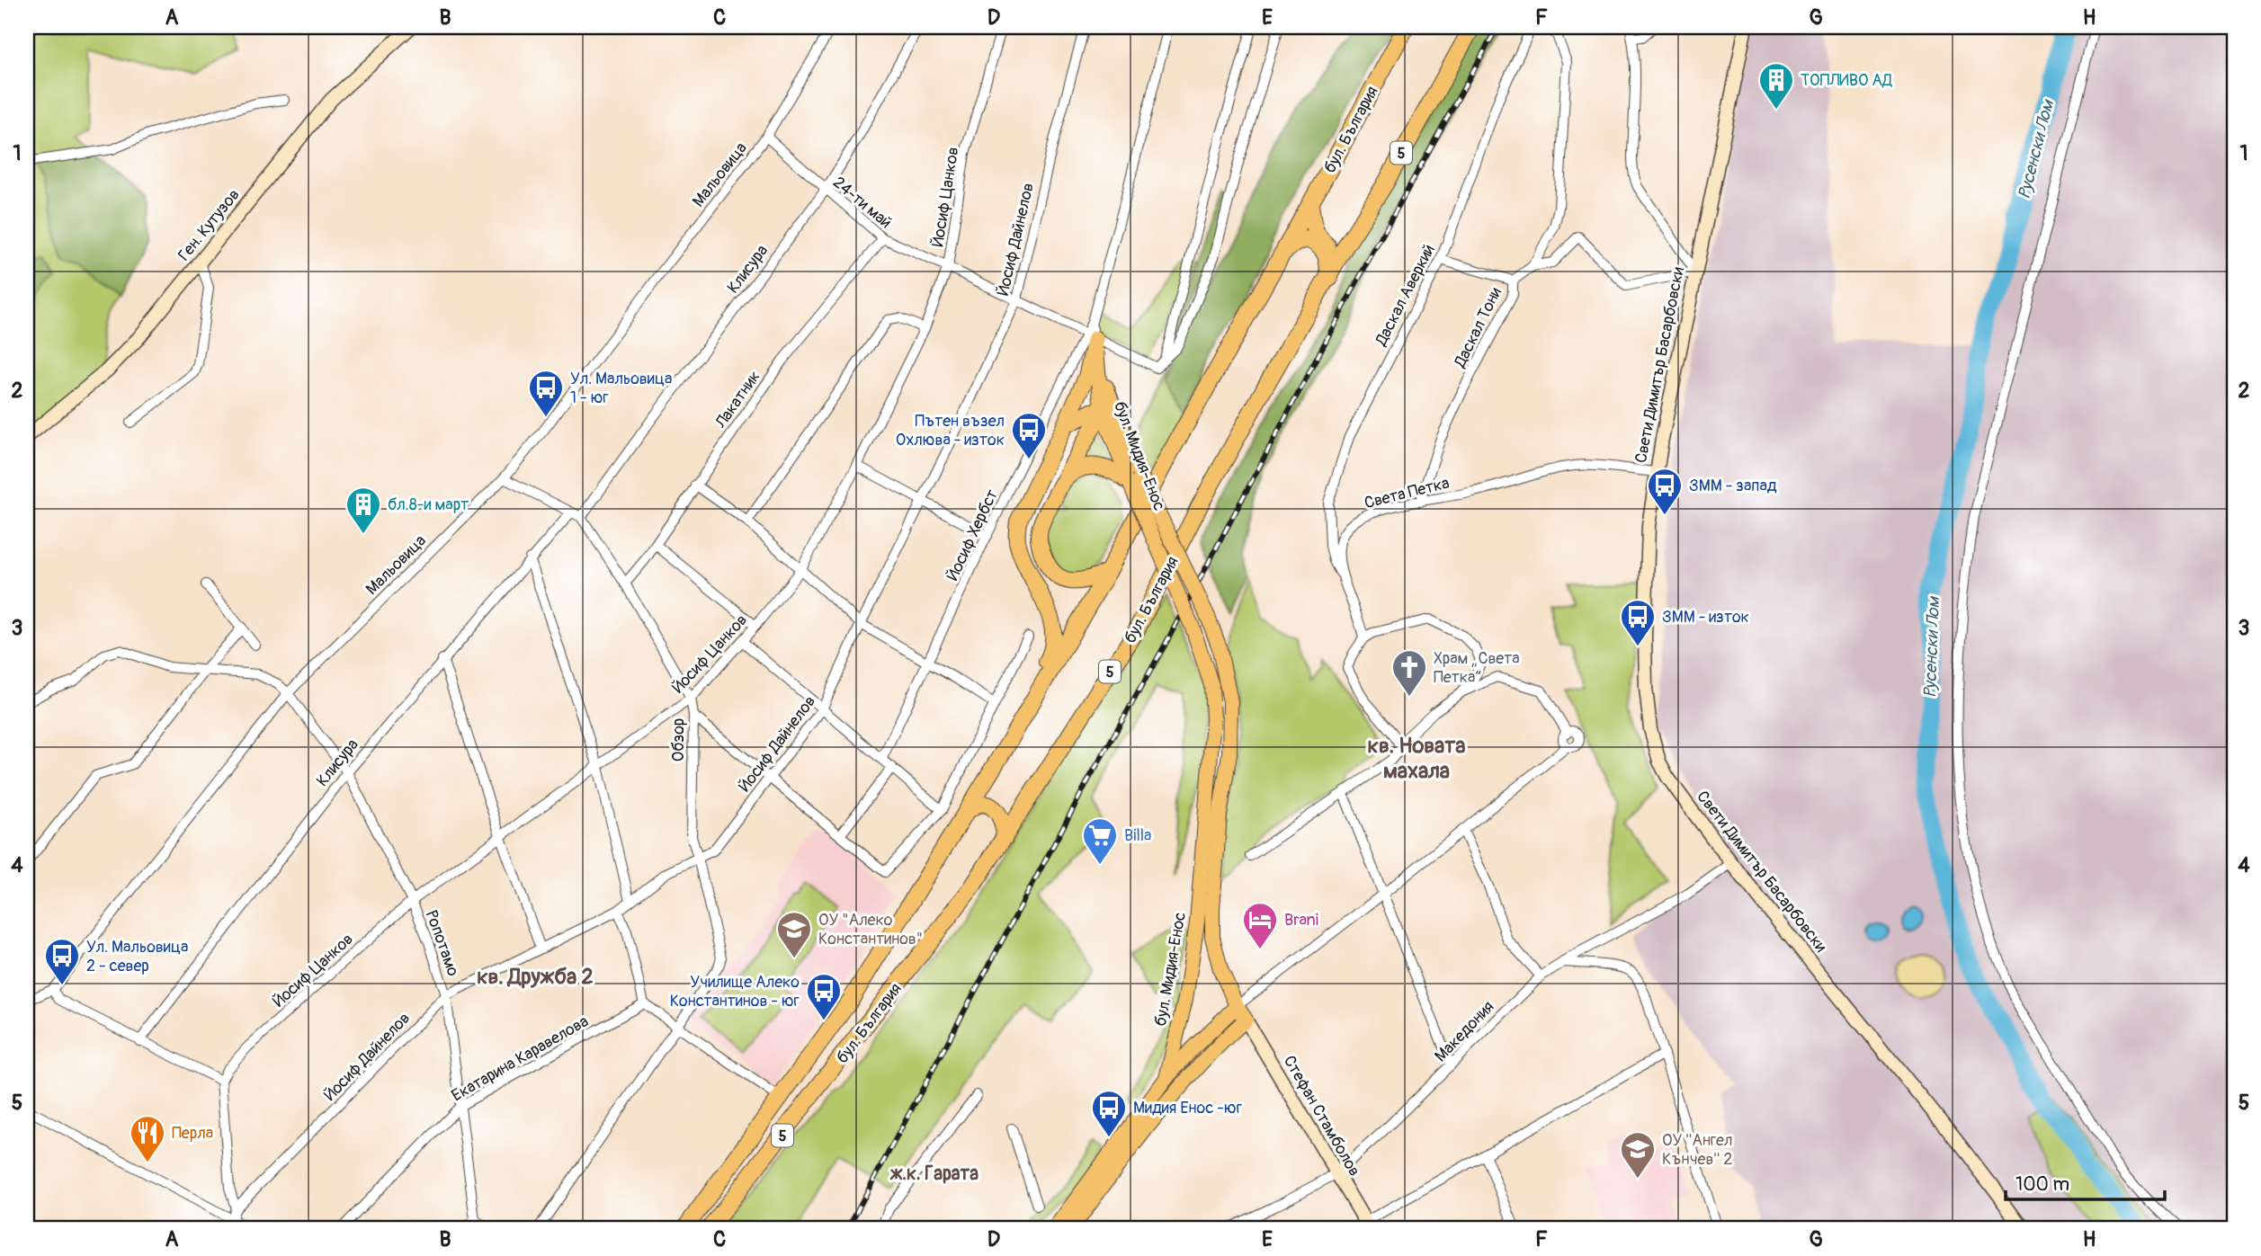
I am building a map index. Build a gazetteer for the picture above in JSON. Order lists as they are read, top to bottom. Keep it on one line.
{"streets":{"highway":["бул. България","5"],"main road":["бул. Мидия-Енос"],"street":["Мальовица","Йосиф Цанков","24-ти май","Ген. Кутузов","Йосиф Дайнелов","Клисура","Даскал Аверкий","Даскал Тони","Свети Димитър Басарбовски","Лакатник","Света Петка","Йосиф Хербст","Обзор","Ропотамо","Македония","Екатарина Каравелова","Стефан Стамболов"]},"crossings":[["Мальовица","24-ти май"],["Мальовица","Ропотамо"],["Йосиф Цанков","24-ти май"],["Йосиф Цанков","Обзор"],["Йосиф Цанков","Ропотамо"],["24-ти май","Йосиф Дайнелов"],["24-ти май","Клисура"],["24-ти май","Лакатник"],["24-ти май","бул. Мидия-Енос"],["24-ти май","Йосиф Хербст"],["Йосиф Дайнелов","Обзор"],["Йосиф Дайнелов","Ропотамо"],["Клисура","Обзор"],["Клисура","Ропотамо"],["Даскал Аверкий","Света Петка"],["Даскал Тони","Света Петка"],["Свети Димитър Басарбовски","Света Петка"],["Свети Димитър Басарбовски","Македония"],["Лакатник","Обзор"],["бул. Мидия-Енос","Света Петка"],["бул. Мидия-Енос","Йосиф Хербст"],["бул. Мидия-Енос","Стефан Стамболов"],["Ропотамо","Екатарина Каравелова"],["Македония","Стефан Стамболов"]],"districts":["кв. Новата махала","кв. Дружба 2","ж.к. Гарата"],"water":["Русенски Лом"],"places":{"building":["ТОПЛИВО АД","бл.8-и март"],"bus stop":["Ул. Мальовица 1 - юг","Пътен възел Охлюва - изток","ЗММ - запад","ЗММ - изток","Ул. Мальовица 2 - север","Училище Алеко Константинов - юг","Мидия Енос -юг"],"church":["Храм „Света Петка“"],"supermarket":["Billa"],"hotel":["Brani"],"school or university":["ОУ \"Алеко Константинов\"","ОУ ''Ангел Кънчев'' 2"],"restaurant":["Перла"]},"scale_bar":"100 m","grid":{"columns":["A","B","C","D","E","F","G","H"],"rows":["1","2","3","4","5"]}}
